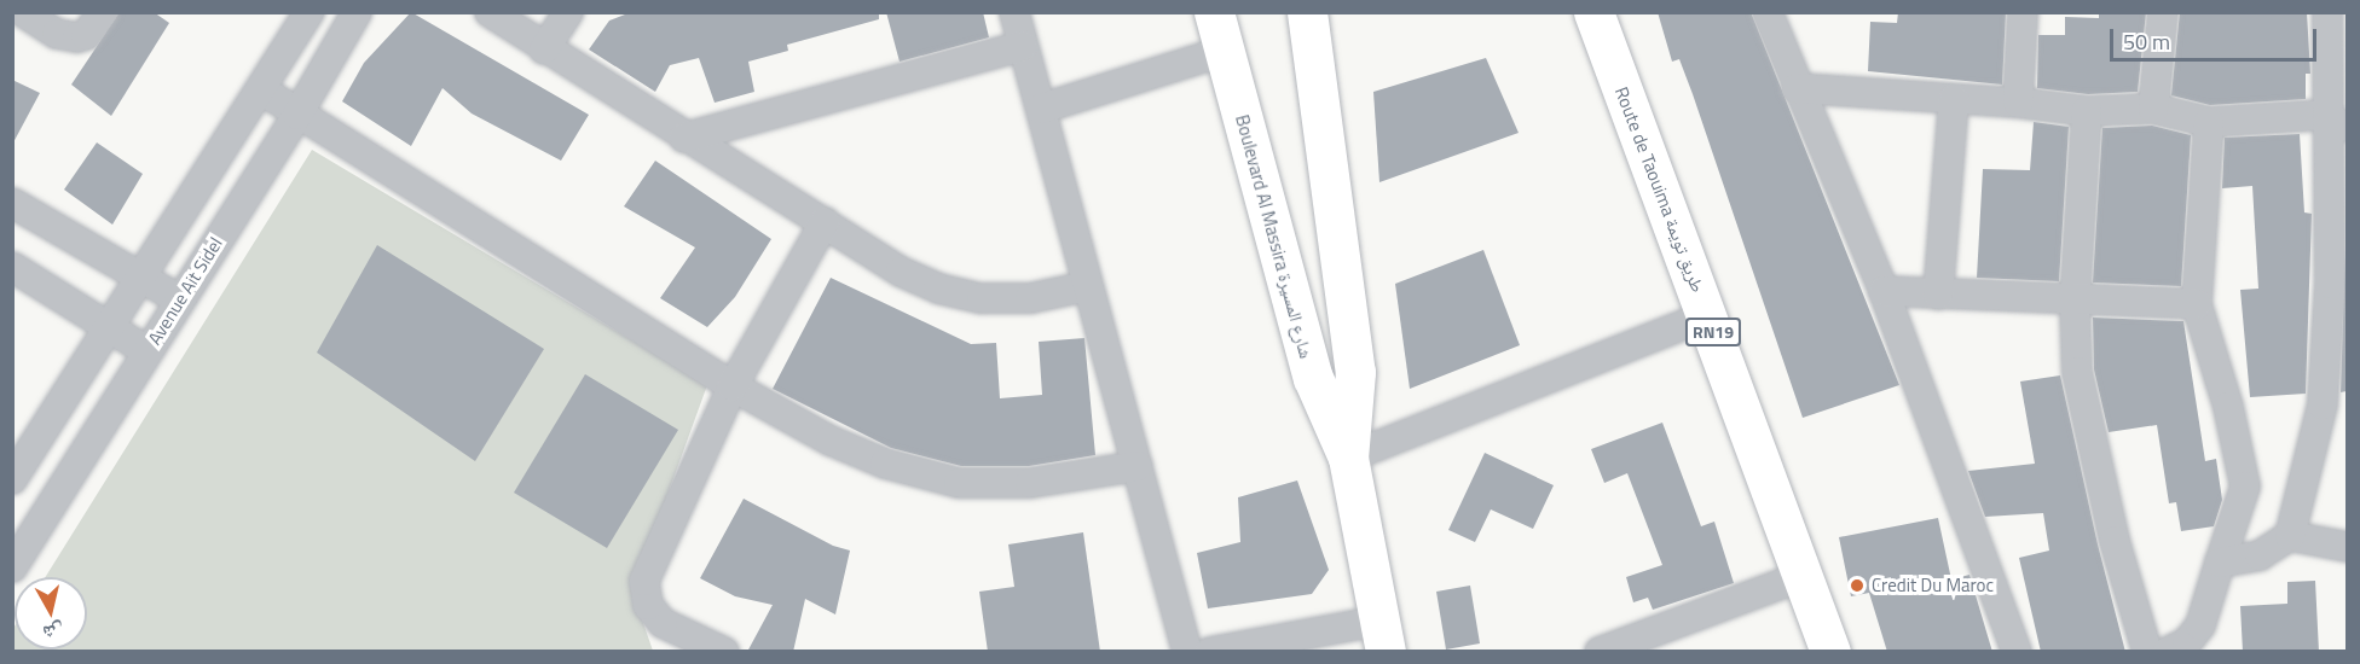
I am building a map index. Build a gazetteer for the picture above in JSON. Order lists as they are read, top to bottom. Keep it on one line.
{"streets":{"main road":["Route de Taouima طريق تويمة","Boulevard Al Massira شارع المسيرة","RN19"],"street":["Avenue Ait Sidel"]},"places":["Credit Du Maroc"],"scale_bar":"50 m","north":"bottom"}
